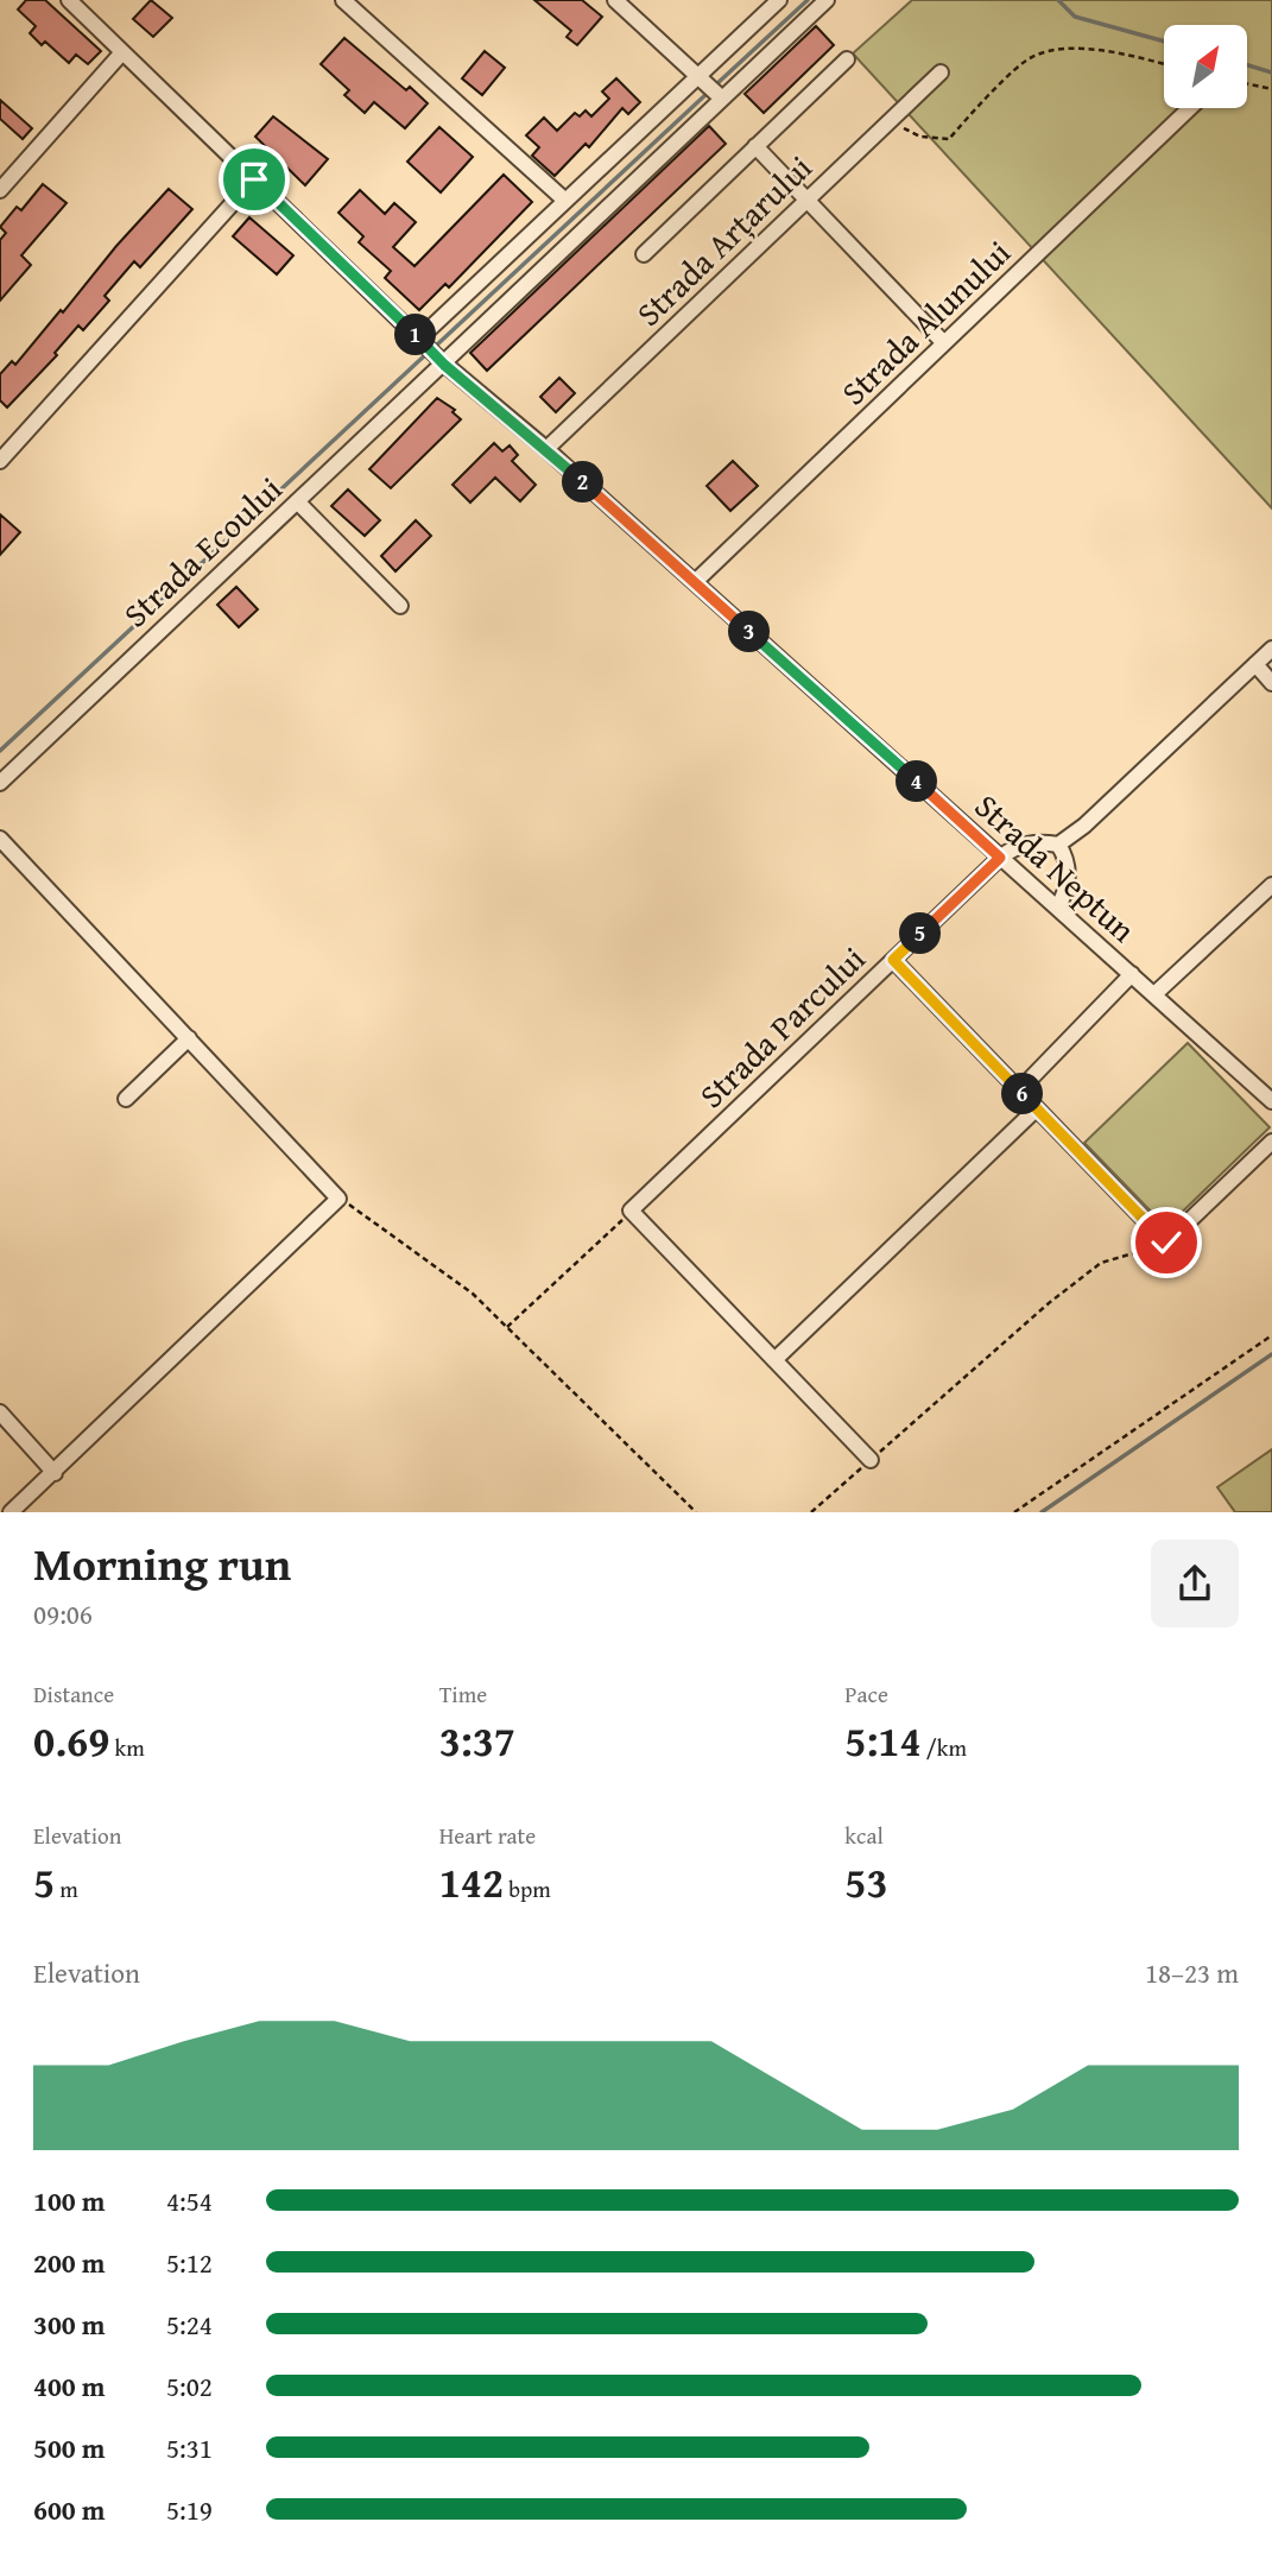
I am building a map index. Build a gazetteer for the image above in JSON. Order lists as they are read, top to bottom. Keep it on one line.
{"streets":{"street":["Strada Arțarului","Strada Alunului","Strada Ecoului","Strada Neptun","Strada Parcului"]},"crossings":[["Strada Arțarului","Strada Neptun"],["Strada Alunului","Strada Neptun"],["Strada Ecoului","Strada Neptun"],["Strada Neptun","Strada Parcului"]],"north":"top right","page":{"pins":["1","2","3","4","5","6"],"heading":["Morning run","09:06"],"stats":[["Distance","0.69 km"],["Time","3:37"],["Pace","5:14 /km"],["Elevation","5 m"],["Heart rate","142 bpm"],["kcal","53"]],"chart":["Elevation","18–23 m"],"list":[{"name":"100 m","note":"4:54"},{"name":"200 m","note":"5:12"},{"name":"300 m","note":"5:24"},{"name":"400 m","note":"5:02"},{"name":"500 m","note":"5:31"},{"name":"600 m","note":"5:19"}]}}
